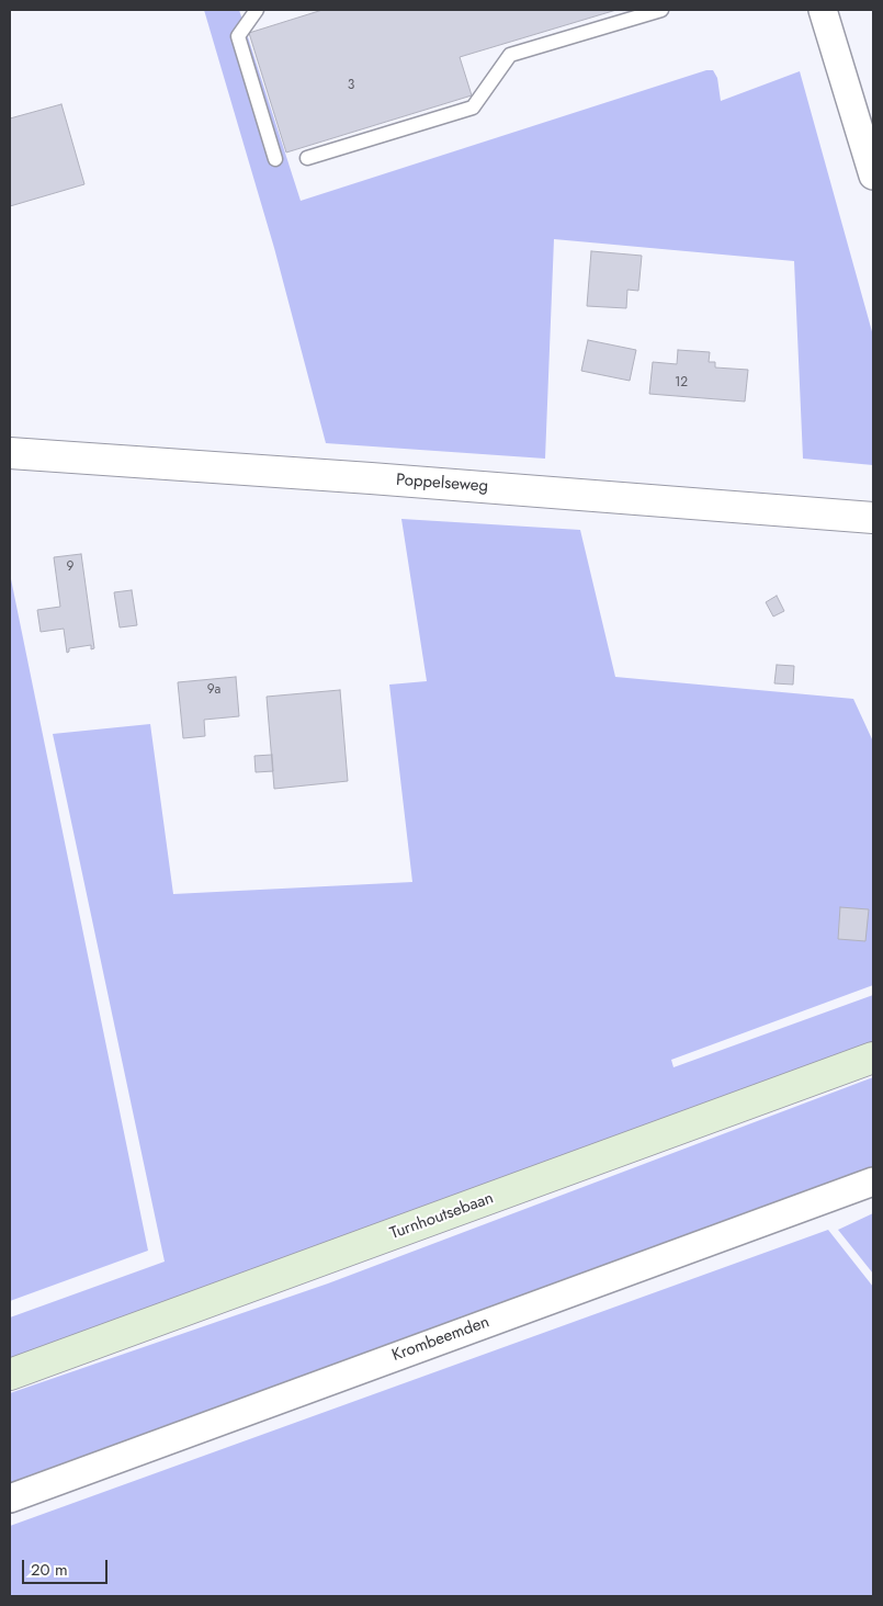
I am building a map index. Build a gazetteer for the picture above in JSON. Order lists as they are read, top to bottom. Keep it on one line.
{"streets":{"main road":["Turnhoutsebaan"],"street":["Poppelseweg","Krombeemden"]},"house_numbers":["3","12","9","9a"],"scale_bar":"20 m"}
